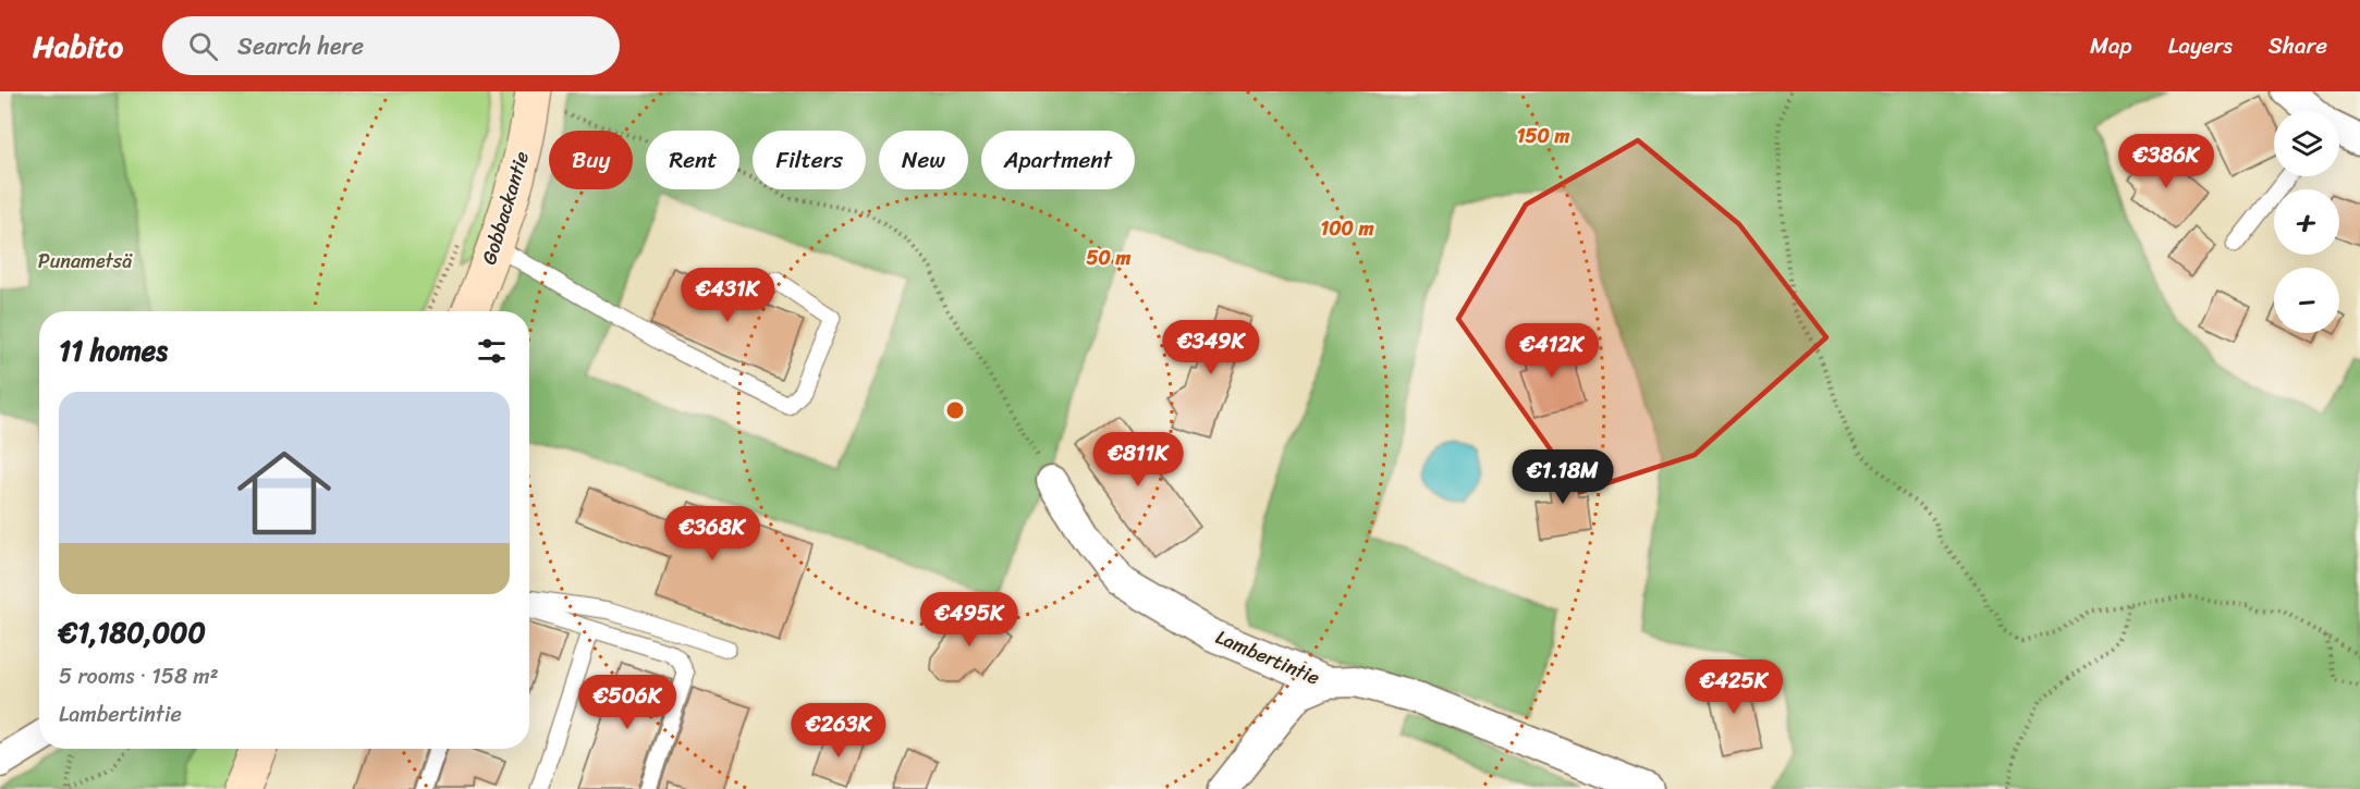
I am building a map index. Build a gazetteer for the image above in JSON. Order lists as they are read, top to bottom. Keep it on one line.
{"streets":{"street":["Gobbackantie","Lambertintie"]},"parks":["Punametsä"],"page":{"header":"Habito","search":"Search here","nav":["Map","Layers","Share"],"map_buttons":["+","−"],"chip":["Buy","Rent","Filters","New","Apartment"],"price":["€386K","€431K","€349K","€412K","€811K","€1.18M","€368K","€495K","€425K","€506K","€263K"],"heading":"11 homes","list":[{"name":"€1,180,000","note":"5 rooms · 158 m² · Lambertintie"}]},"rings":["150 m","100 m","50 m"]}
